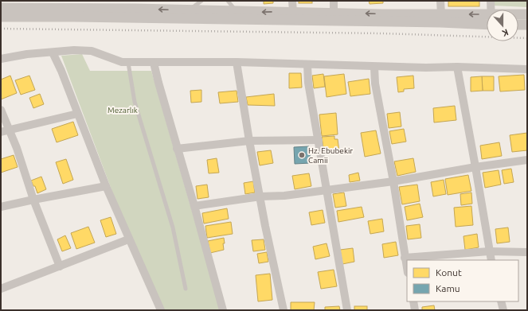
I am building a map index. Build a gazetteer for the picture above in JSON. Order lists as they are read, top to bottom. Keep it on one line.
{"parks":["Mezarlık"],"places":["Hz. Ebubekir Camii"],"legend":["Konut","Kamu"],"north":"bottom"}
